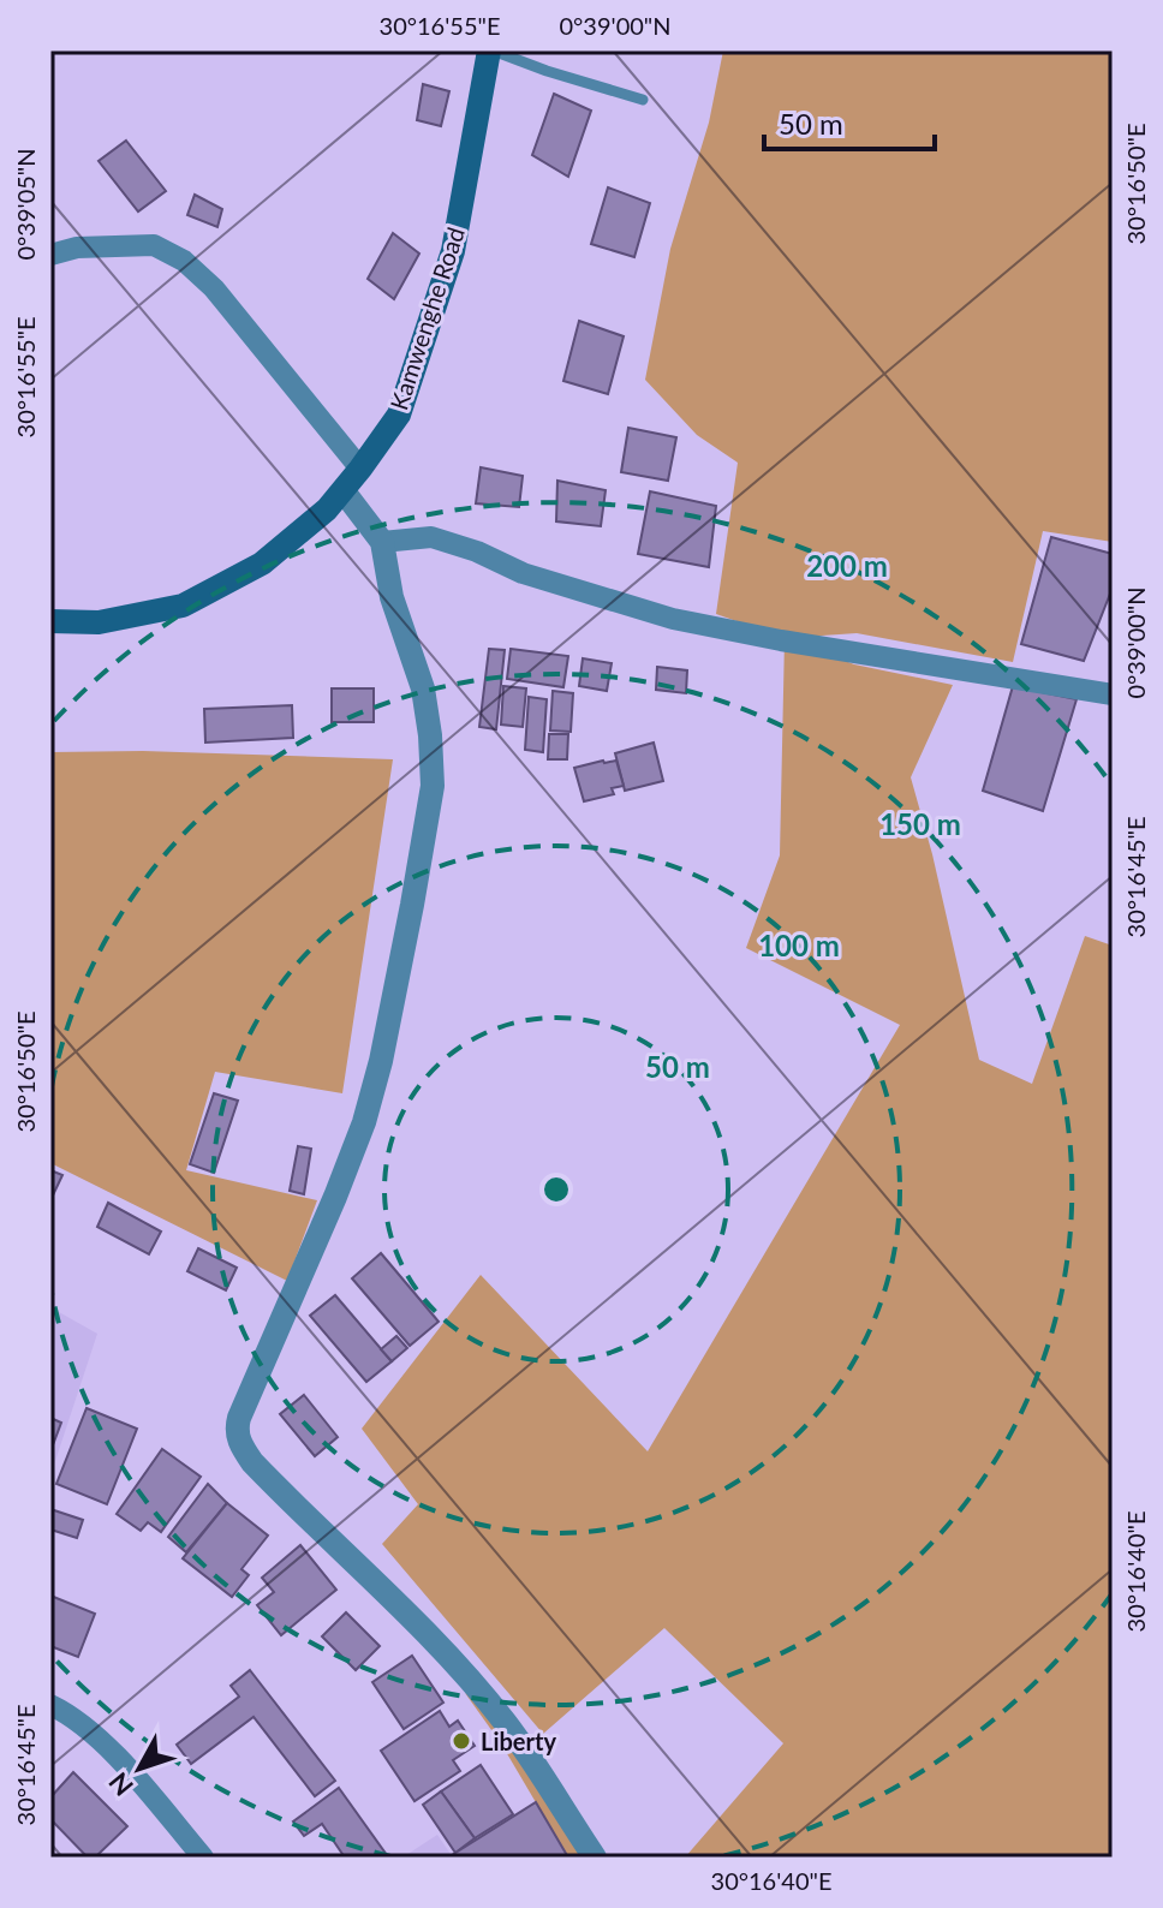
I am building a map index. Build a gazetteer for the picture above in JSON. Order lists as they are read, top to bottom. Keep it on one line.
{"streets":{"main road":["Kamwenghe Road"]},"places":["Liberty"],"scale_bar":"50 m","north":"bottom left","coordinates":["30°16'55\"E","0°39'00\"N","30°16'50\"E","0°39'05\"N","30°16'45\"E","30°16'40\"E"],"rings":["200 m","150 m","100 m","50 m"]}
